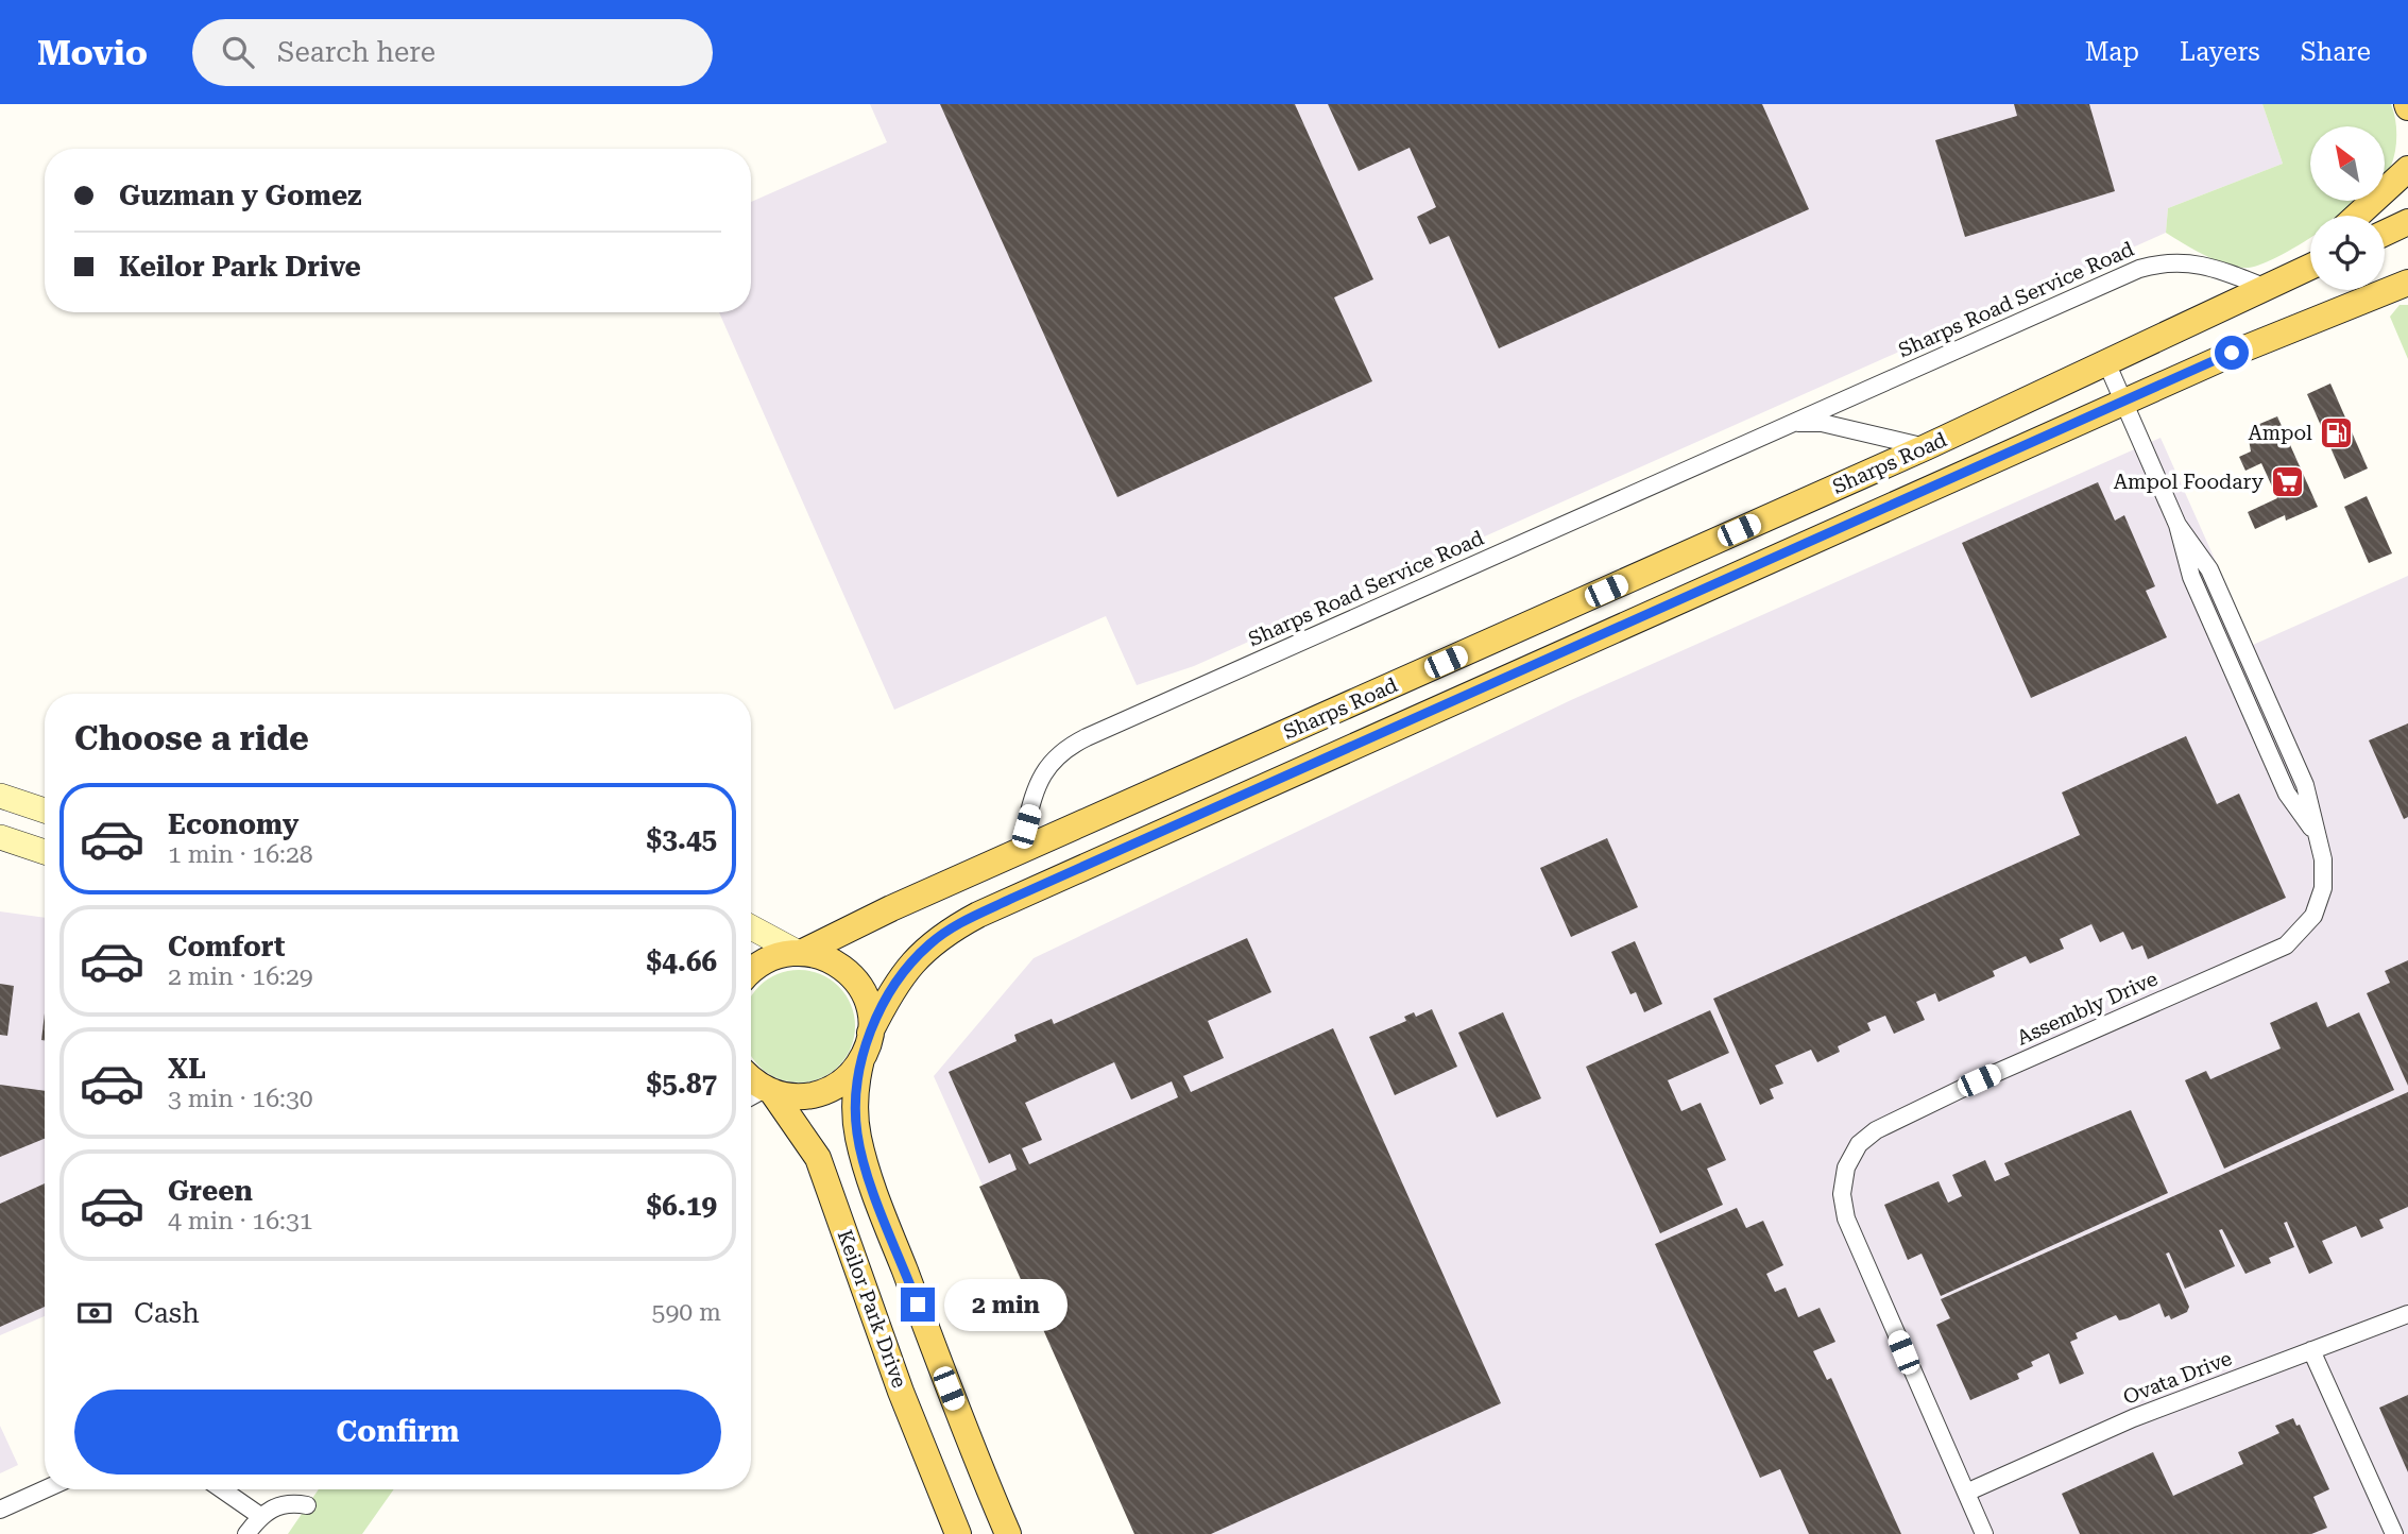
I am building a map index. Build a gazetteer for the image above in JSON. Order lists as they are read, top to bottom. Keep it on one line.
{"streets":{"main road":["Sharps Road","Keilor Park Drive"],"street":["Sharps Road Service Road","Assembly Drive","Ovata Drive"]},"crossings":[["Sharps Road Service Road","Sharps Road"],["Sharps Road","Assembly Drive"],["Assembly Drive","Ovata Drive"]],"places":{"fuel station":["Ampol"],"supermarket":["Ampol Foodary"]},"north":"top left","page":{"header":"Movio","search":"Search here","nav":["Map","Layers","Share"],"banner":["Guzman y Gomez","Keilor Park Drive"],"heading":"Choose a ride","list":[{"name":"Economy","note":"1 min · 16:28","value":"$3.45"},{"name":"Comfort","note":"2 min · 16:29","value":"$4.66"},{"name":"XL","note":"3 min · 16:30","value":"$5.87"},{"name":"Green","note":"4 min · 16:31","value":"$6.19"}],"pay":["Cash","590 m"],"bubble":"2 min","buttons":"Confirm"}}
